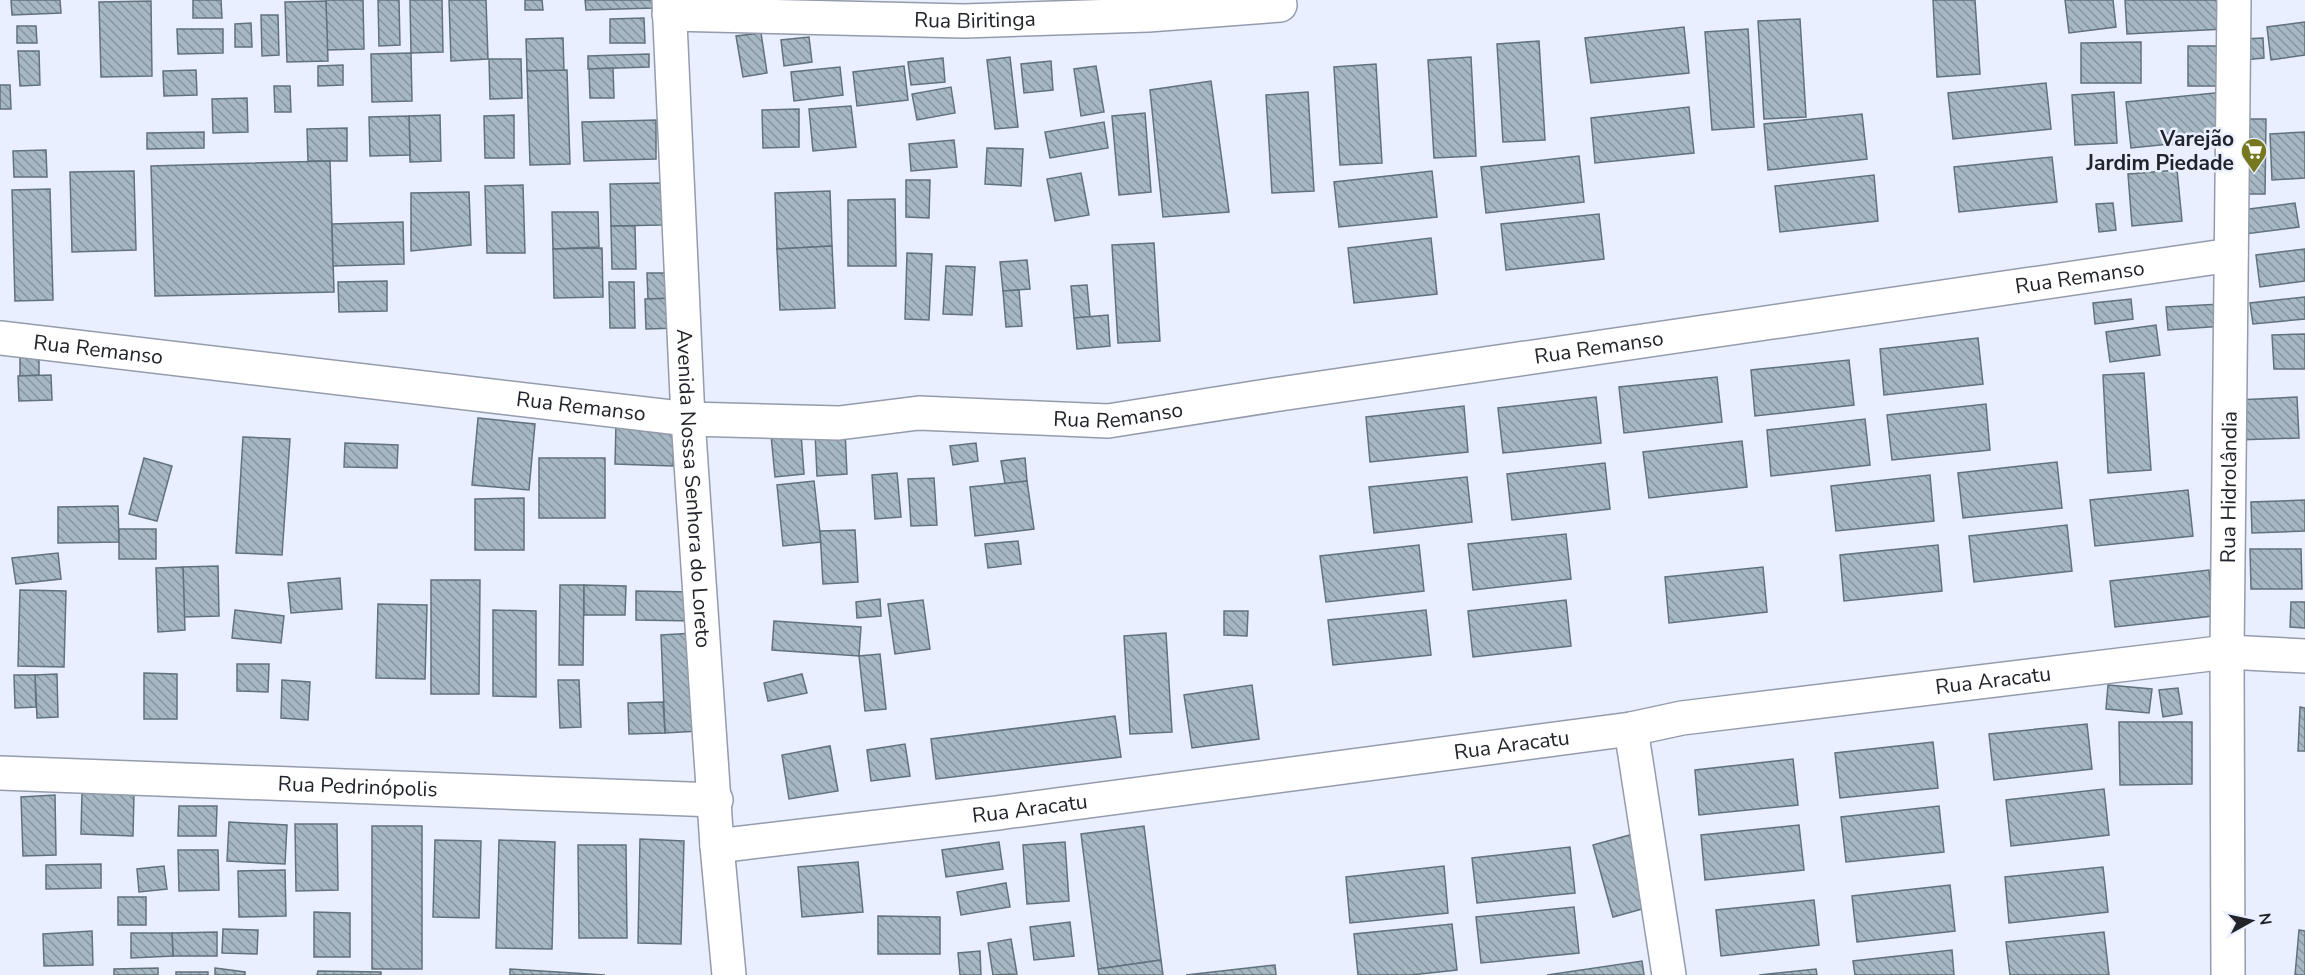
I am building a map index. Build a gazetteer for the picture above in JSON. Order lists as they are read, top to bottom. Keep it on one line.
{"streets":{"street":["Rua Biritinga","Rua Remanso","Rua Hidrolândia","Avenida Nossa Senhora do Loreto","Rua Aracatu","Rua Pedrinópolis"]},"crossings":[["Rua Biritinga","Avenida Nossa Senhora do Loreto"],["Rua Remanso","Rua Hidrolândia"],["Rua Remanso","Avenida Nossa Senhora do Loreto"],["Rua Hidrolândia","Rua Aracatu"],["Avenida Nossa Senhora do Loreto","Rua Aracatu"],["Avenida Nossa Senhora do Loreto","Rua Pedrinópolis"]],"places":{"supermarket":["Varejão Jardim Piedade"]},"north":"right"}
